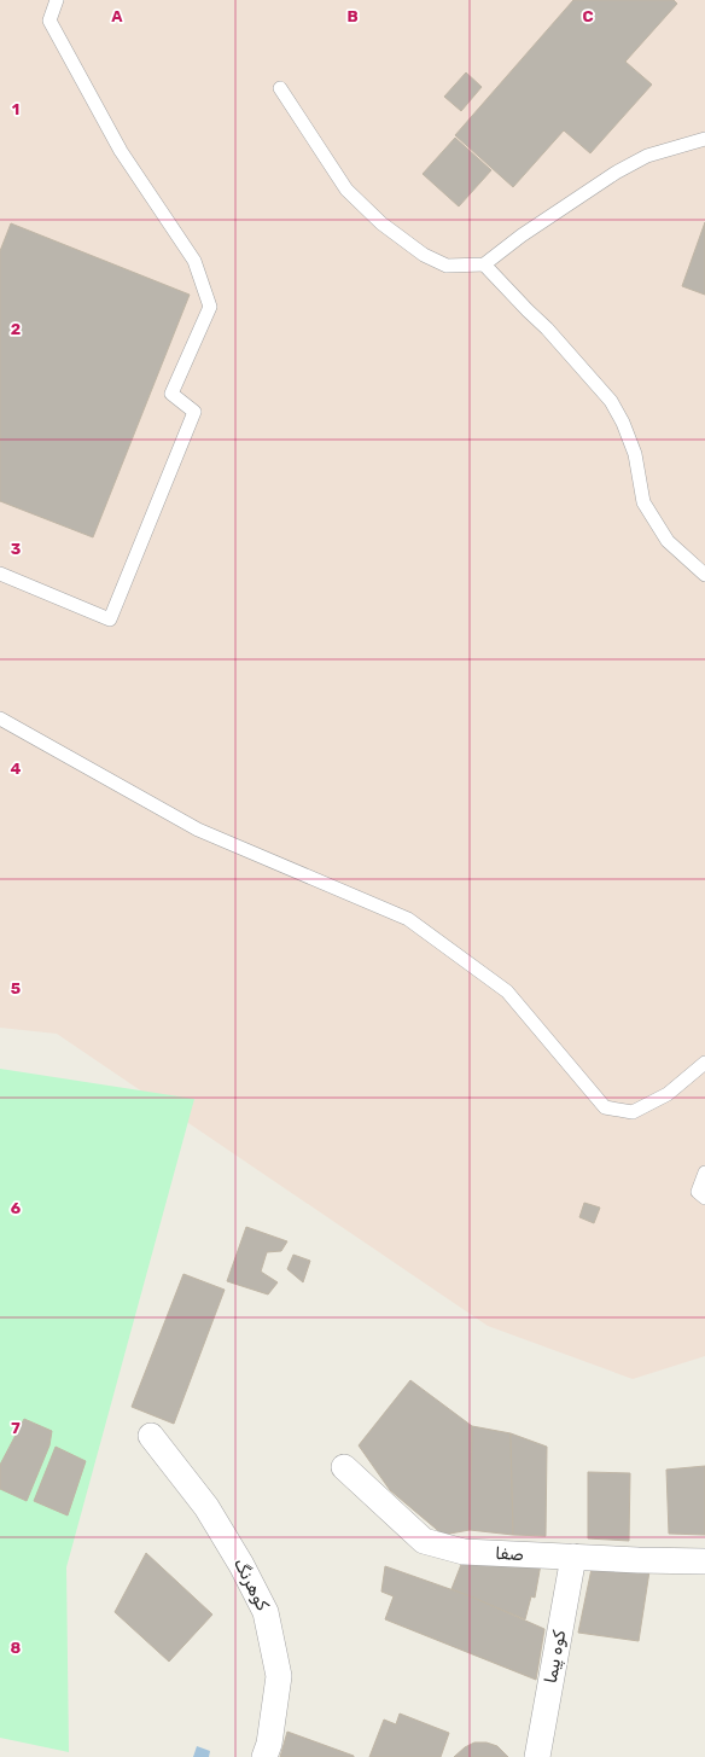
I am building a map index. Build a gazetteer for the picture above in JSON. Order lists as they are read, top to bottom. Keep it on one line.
{"streets":{"street":["صفا","کوهرنگ","کوه پیما"]},"crossings":[["صفا","کوه پیما"]],"grid":{"columns":["A","B","C"],"rows":["1","2","3","4","5","6","7","8"]}}
